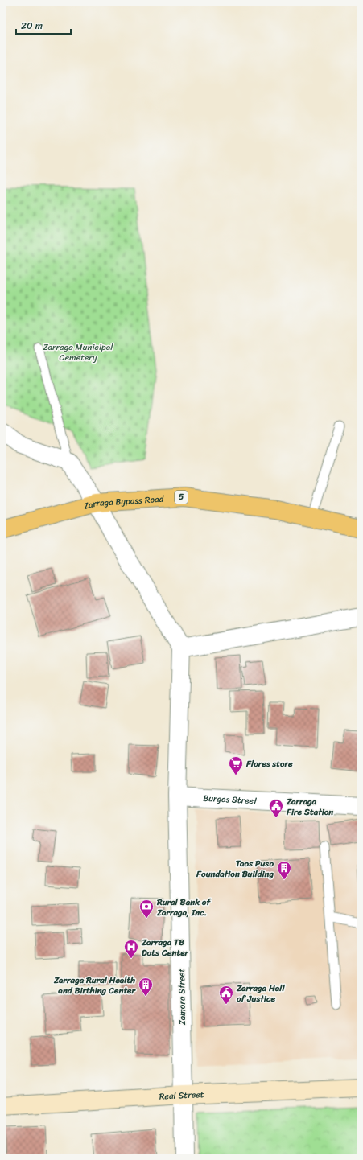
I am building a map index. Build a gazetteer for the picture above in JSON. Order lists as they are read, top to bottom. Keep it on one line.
{"streets":{"main road":["5","Zarraga Bypass Road","Real Street"],"street":["Burgos Street","Zamora Street"]},"crossings":[["Burgos Street","Zamora Street"],["Zamora Street","Real Street"]],"parks":["Zarraga Municipal Cemetery"],"places":{"supermarket":["Flores store"],"public building":["Zarraga Fire Station","Zarraga Hall of Justice"],"building":["Taos Puso Foundation Building","Zarraga Rural Health and Birthing Center"],"bank":["Rural Bank of Zarraga, Inc."],"hospital":["Zarraga TB Dots Center"]},"scale_bar":"20 m"}
